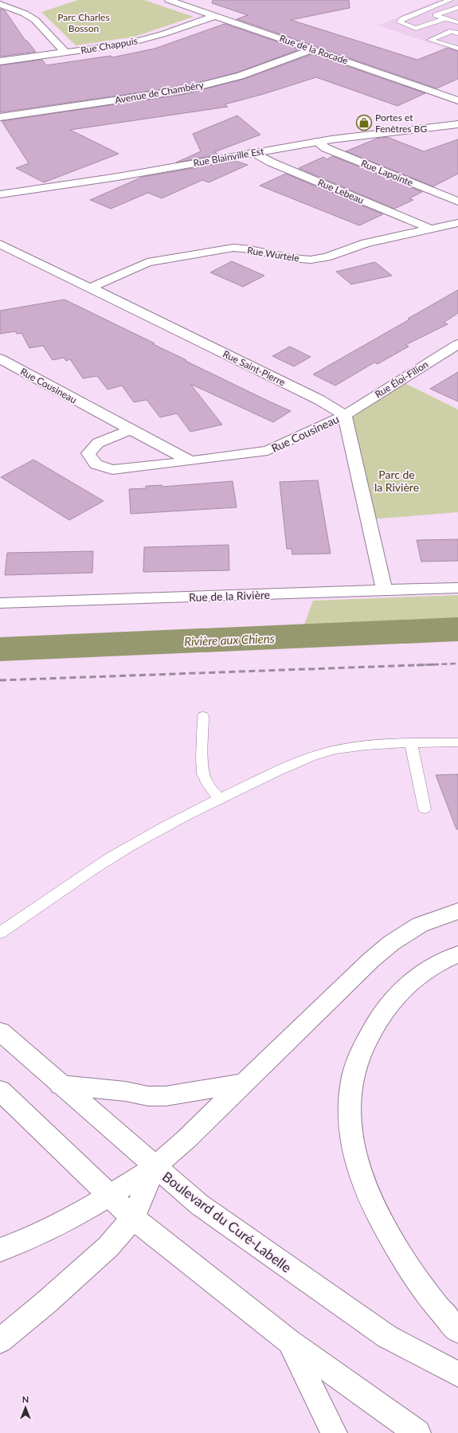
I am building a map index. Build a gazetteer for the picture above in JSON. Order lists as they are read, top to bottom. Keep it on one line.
{"streets":{"main road":["Rue Chappuis","Rue de la Rocade","Avenue de Chambéry","Rue Blainville Est","Rue Lapointe","Rue Lebeau","Rue Wurtele","Rue Saint-Pierre","Rue Éloi-Filion","Rue Cousineau","Rue de la Rivière","Boulevard du Curé-Labelle"]},"crossings":[["Rue Chappuis","Rue de la Rocade"],["Rue de la Rocade","Avenue de Chambéry"],["Rue Blainville Est","Rue Lapointe"],["Rue Blainville Est","Rue Lebeau"],["Rue Lebeau","Rue Wurtele"],["Rue Wurtele","Rue Saint-Pierre"],["Rue Saint-Pierre","Rue Éloi-Filion"],["Rue Saint-Pierre","Rue Cousineau"],["Rue Éloi-Filion","Rue Cousineau"]],"water":["Rivière aux Chiens"],"parks":["Parc Charles Bosson","Parc de la Rivière"],"places":{"shop":["Portes et Fenêtres BG"]},"north":"top"}
